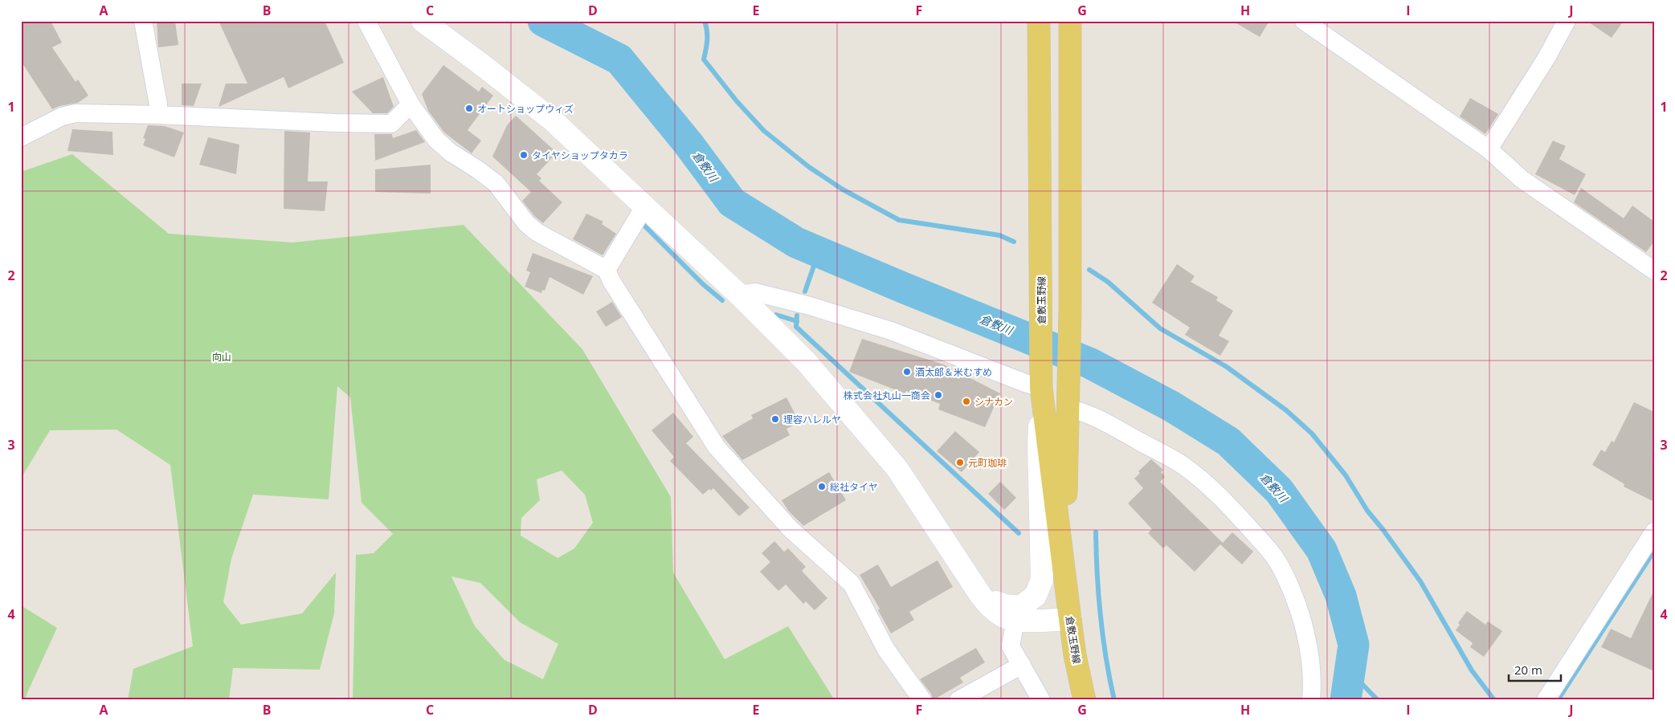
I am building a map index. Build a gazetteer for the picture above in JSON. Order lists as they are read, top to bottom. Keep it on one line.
{"streets":{"main road":["倉敷玉野線"]},"water":["倉敷川"],"parks":["向山"],"places":["オートショップウィズ","タイヤショップタカラ","酒太郎＆米むすめ","株式会社丸山一商会","シナカン","理容ハレルヤ","元町珈琲","総社タイヤ"],"scale_bar":"20 m","grid":{"columns":["A","B","C","D","E","F","G","H","I","J"],"rows":["1","2","3","4"]}}
